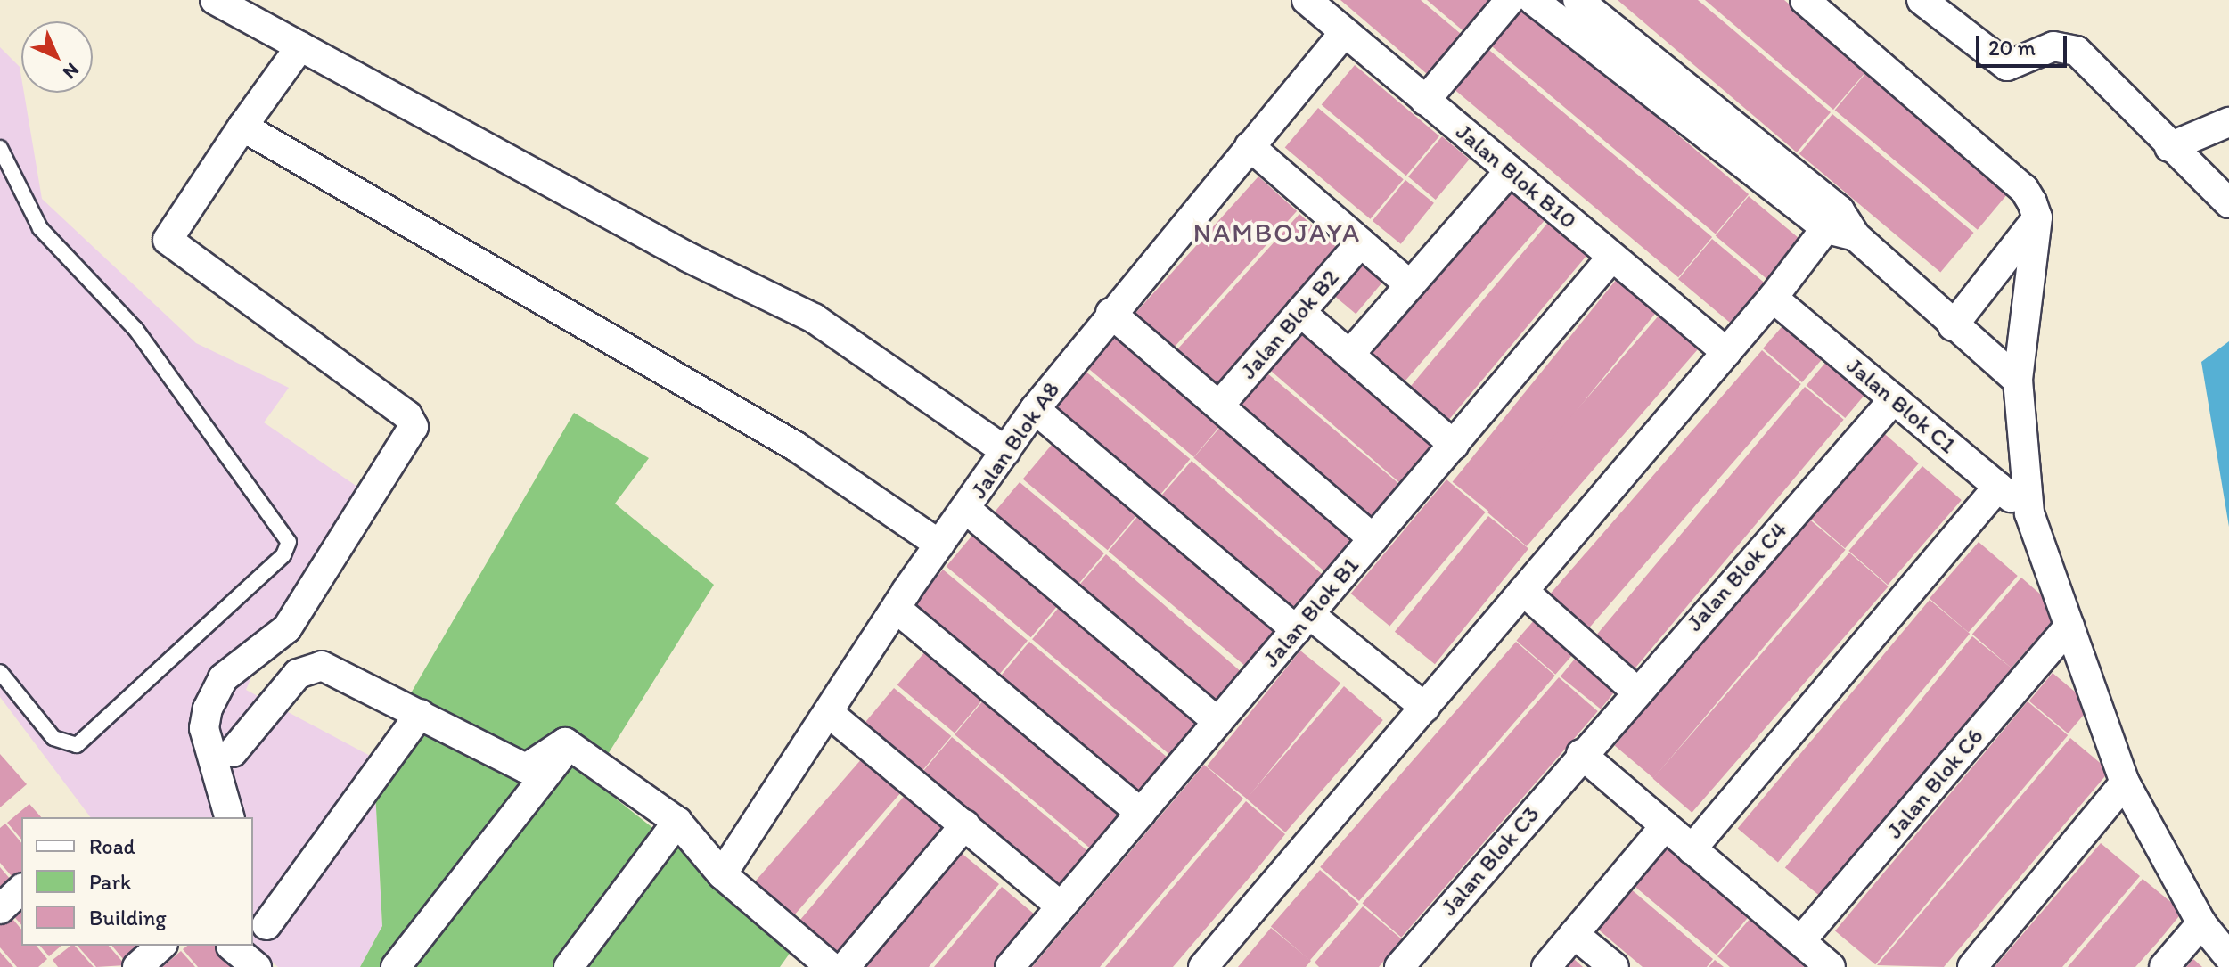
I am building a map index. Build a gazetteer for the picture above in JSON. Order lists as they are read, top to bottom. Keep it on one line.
{"streets":{"street":["Jalan Blok B10","Jalan Blok B2","Jalan Blok C1","Jalan Blok A8","Jalan Blok C4","Jalan Blok B1","Jalan Blok C6","Jalan Blok C3"]},"crossings":[["Jalan Blok B10","Jalan Blok A8"],["Jalan Blok B10","Jalan Blok B1"],["Jalan Blok C1","Jalan Blok C4"],["Jalan Blok C4","Jalan Blok C3"]],"districts":["NAMBOJAYA"],"legend":["Road","Park","Building"],"scale_bar":"20 m","north":"bottom right"}
